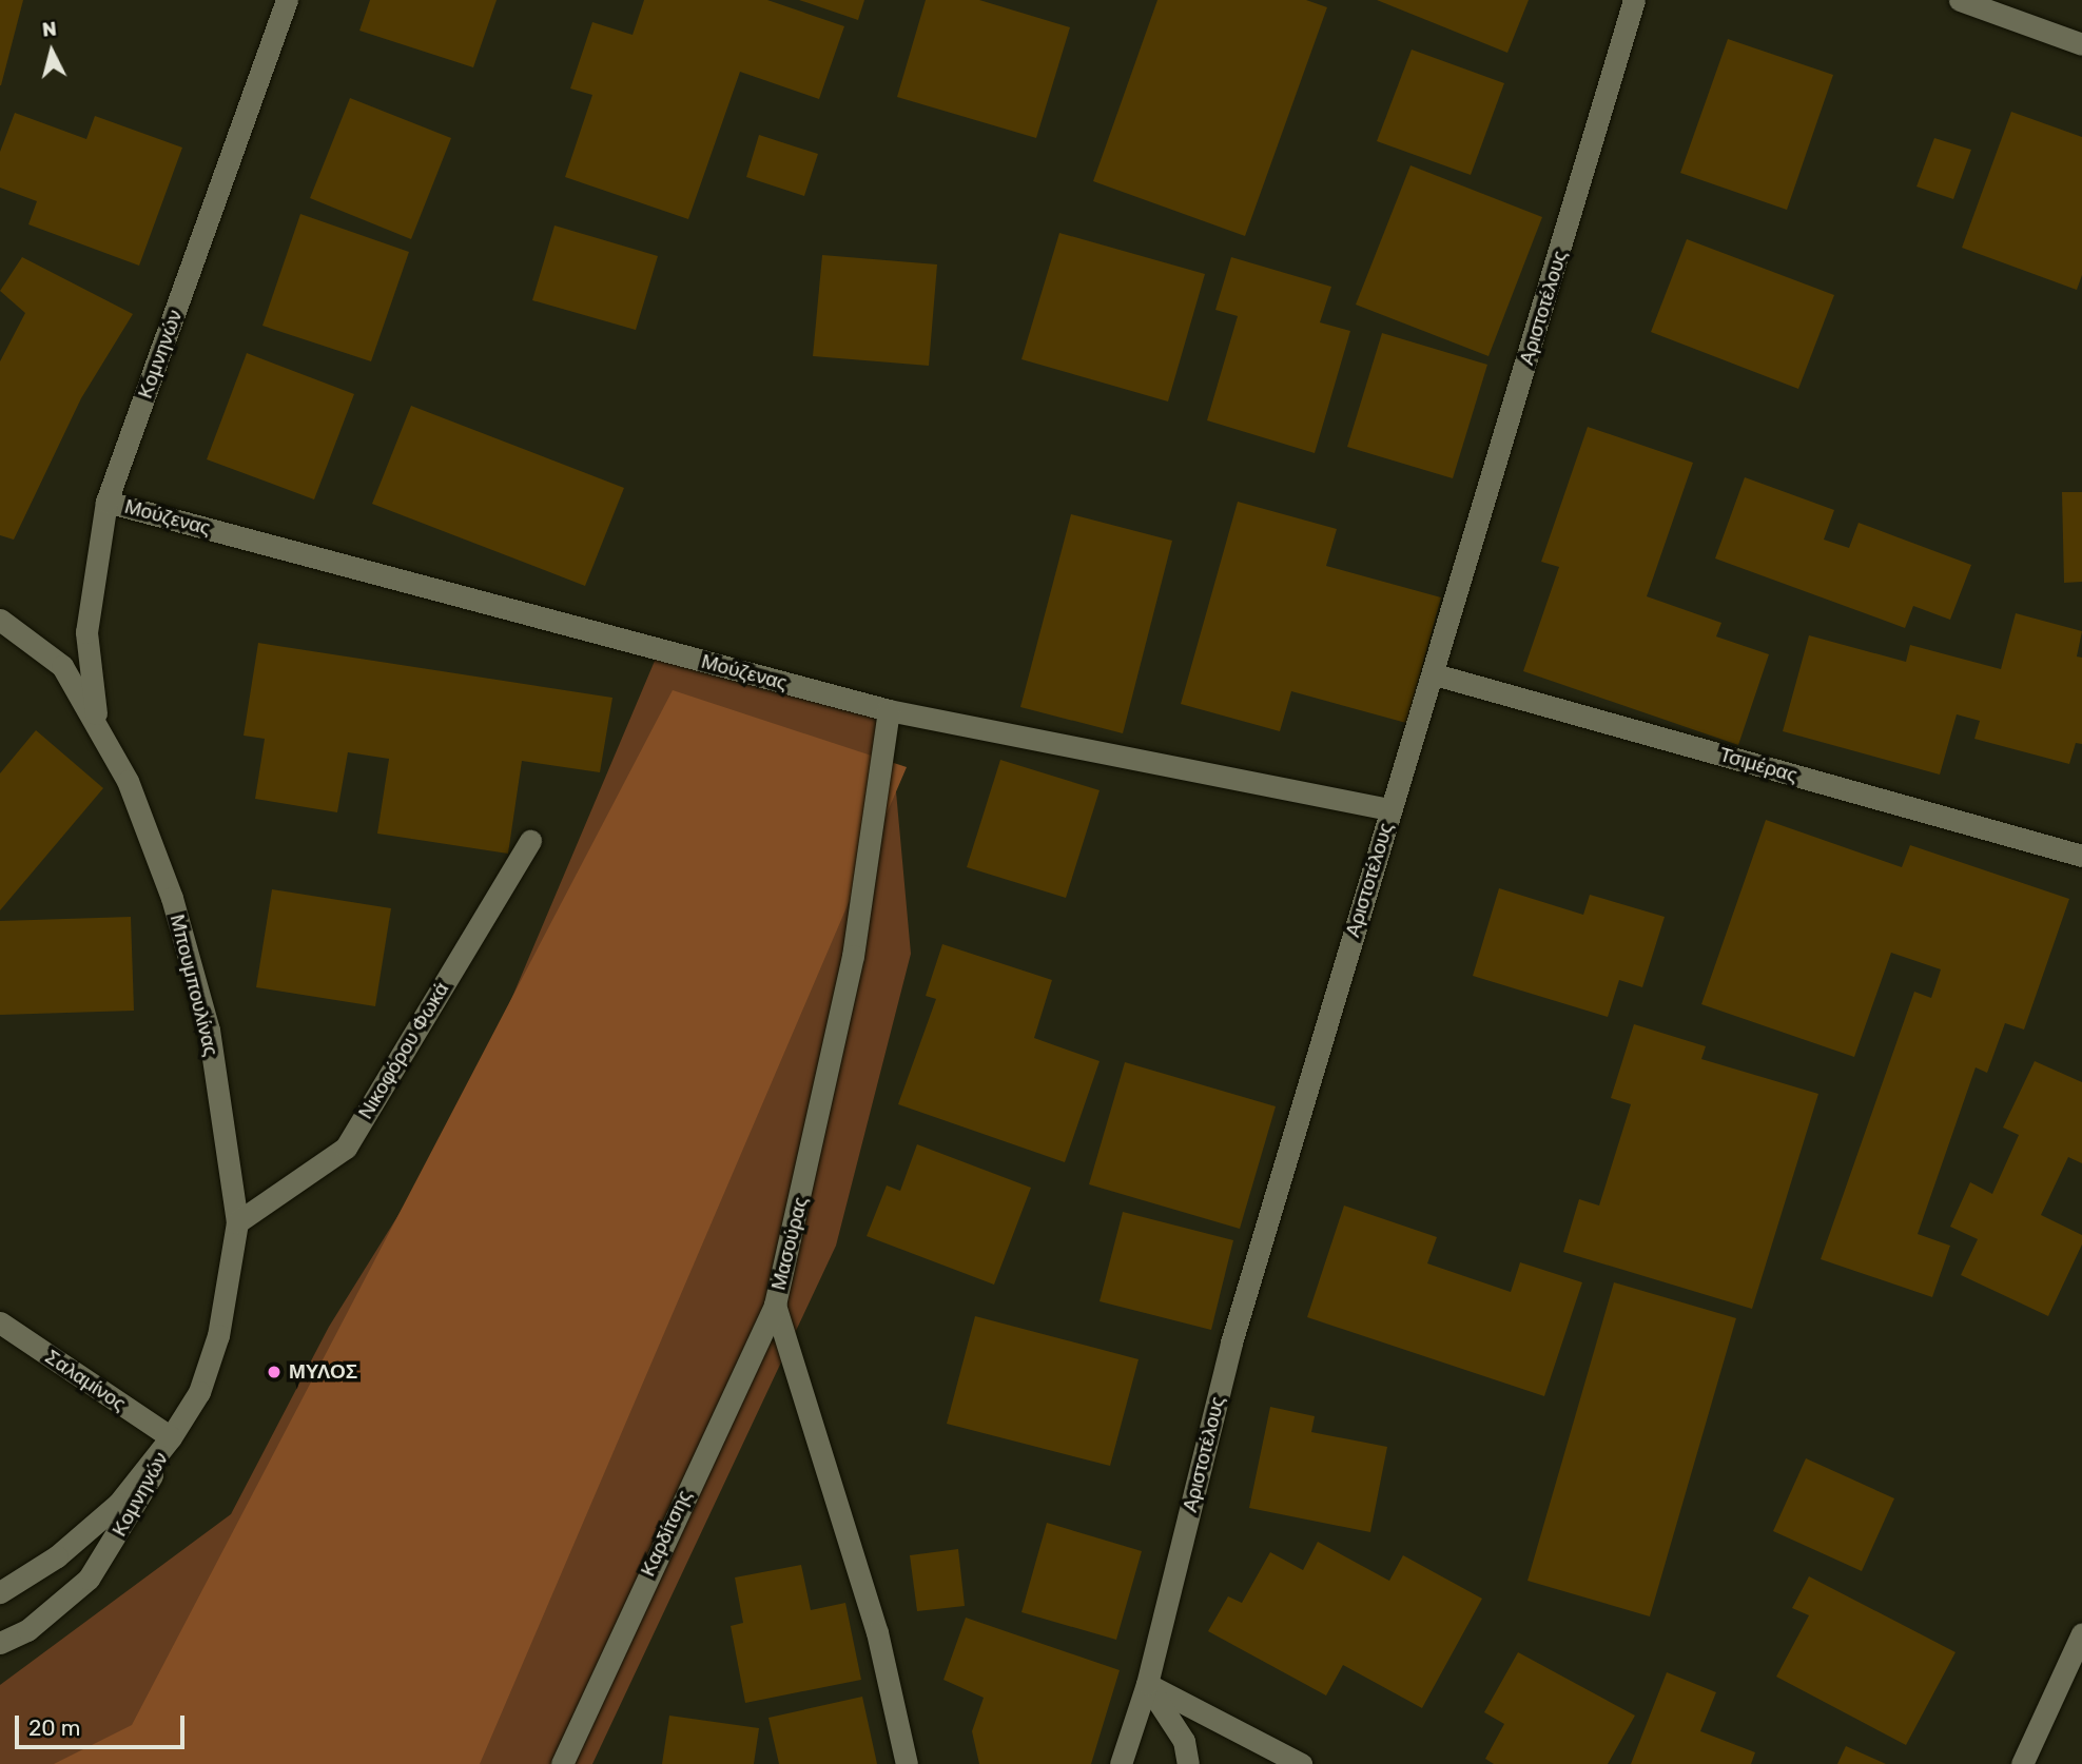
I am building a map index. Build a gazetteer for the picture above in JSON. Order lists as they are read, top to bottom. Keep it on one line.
{"streets":{"street":["Αριστοτέλους","Κομνηνών","Μούζενας","Τσιμέρας","Μπουμπουλίνας","Νικοφόρου Φωκά","Μασούρας","Σαλαμίνος","Καρδίτσης"]},"crossings":[["Αριστοτέλους","Μούζενας"],["Αριστοτέλους","Τσιμέρας"],["Κομνηνών","Μούζενας"],["Κομνηνών","Μπουμπουλίνας"],["Κομνηνών","Σαλαμίνος"],["Μούζενας","Μασούρας"],["Μπουμπουλίνας","Νικοφόρου Φωκά"],["Μπουμπουλίνας","Σαλαμίνος"],["Μασούρας","Καρδίτσης"]],"places":["ΜΥΛΟΣ"],"scale_bar":"20 m","north":"top"}
